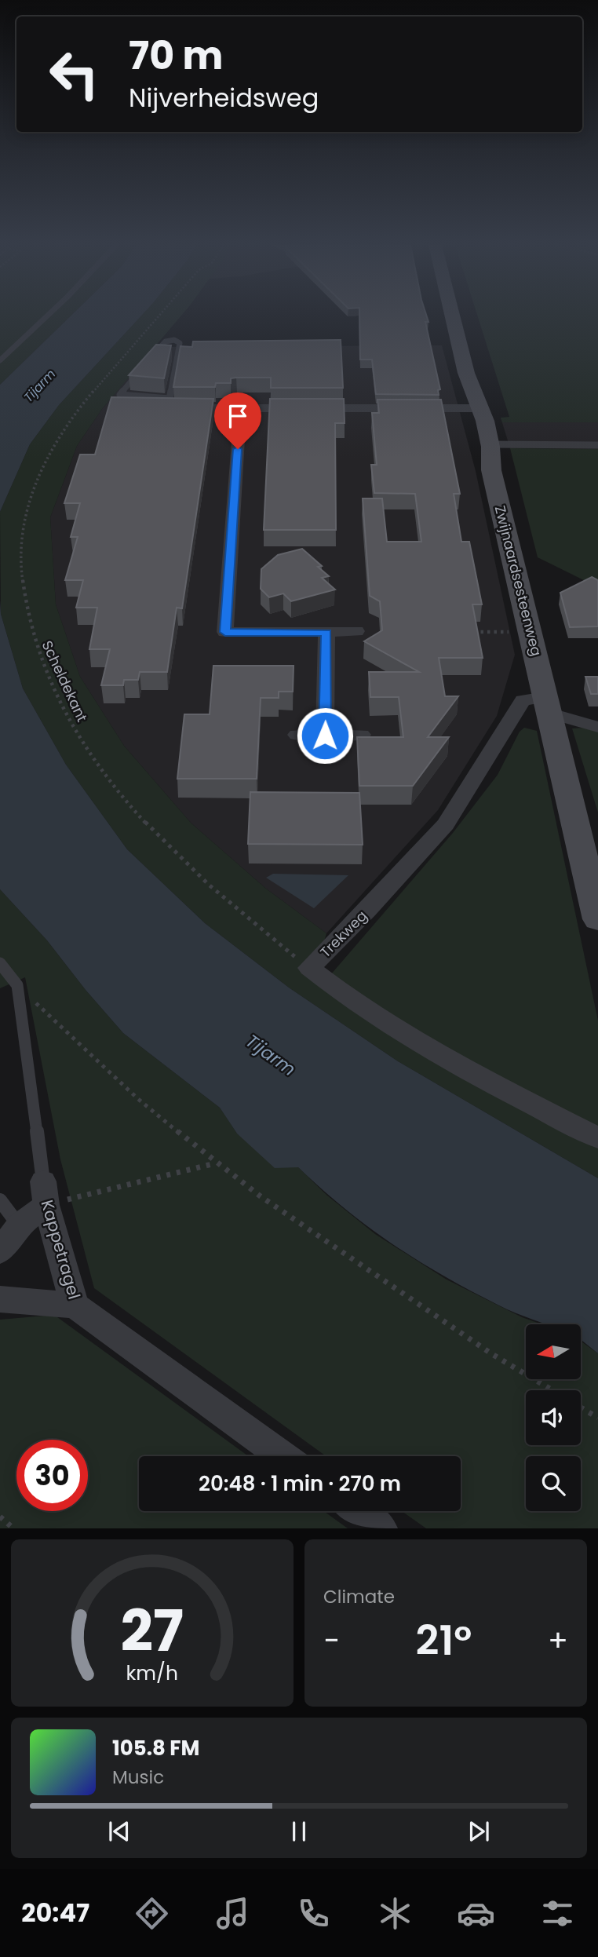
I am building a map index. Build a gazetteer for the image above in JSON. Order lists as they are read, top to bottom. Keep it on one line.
{"streets":{"main road":["Zwijnaardsesteenweg"],"street":["Trekweg","Kappetragel"],"path":["Scheldekant"]},"crossings":[["Zwijnaardsesteenweg","Trekweg"],["Scheldekant","Trekweg"]],"water":["Tijarm"],"north":"left","page":{"turn":["70 m","Nijverheidsweg"],"limit":"30","trip":"20:48 · 1 min · 270 m","tile":"Climate","heat":["−","21°","+"],"song":["105.8 FM","Music"],"tabs":"20:47","gauge":["27","km/h"]}}
